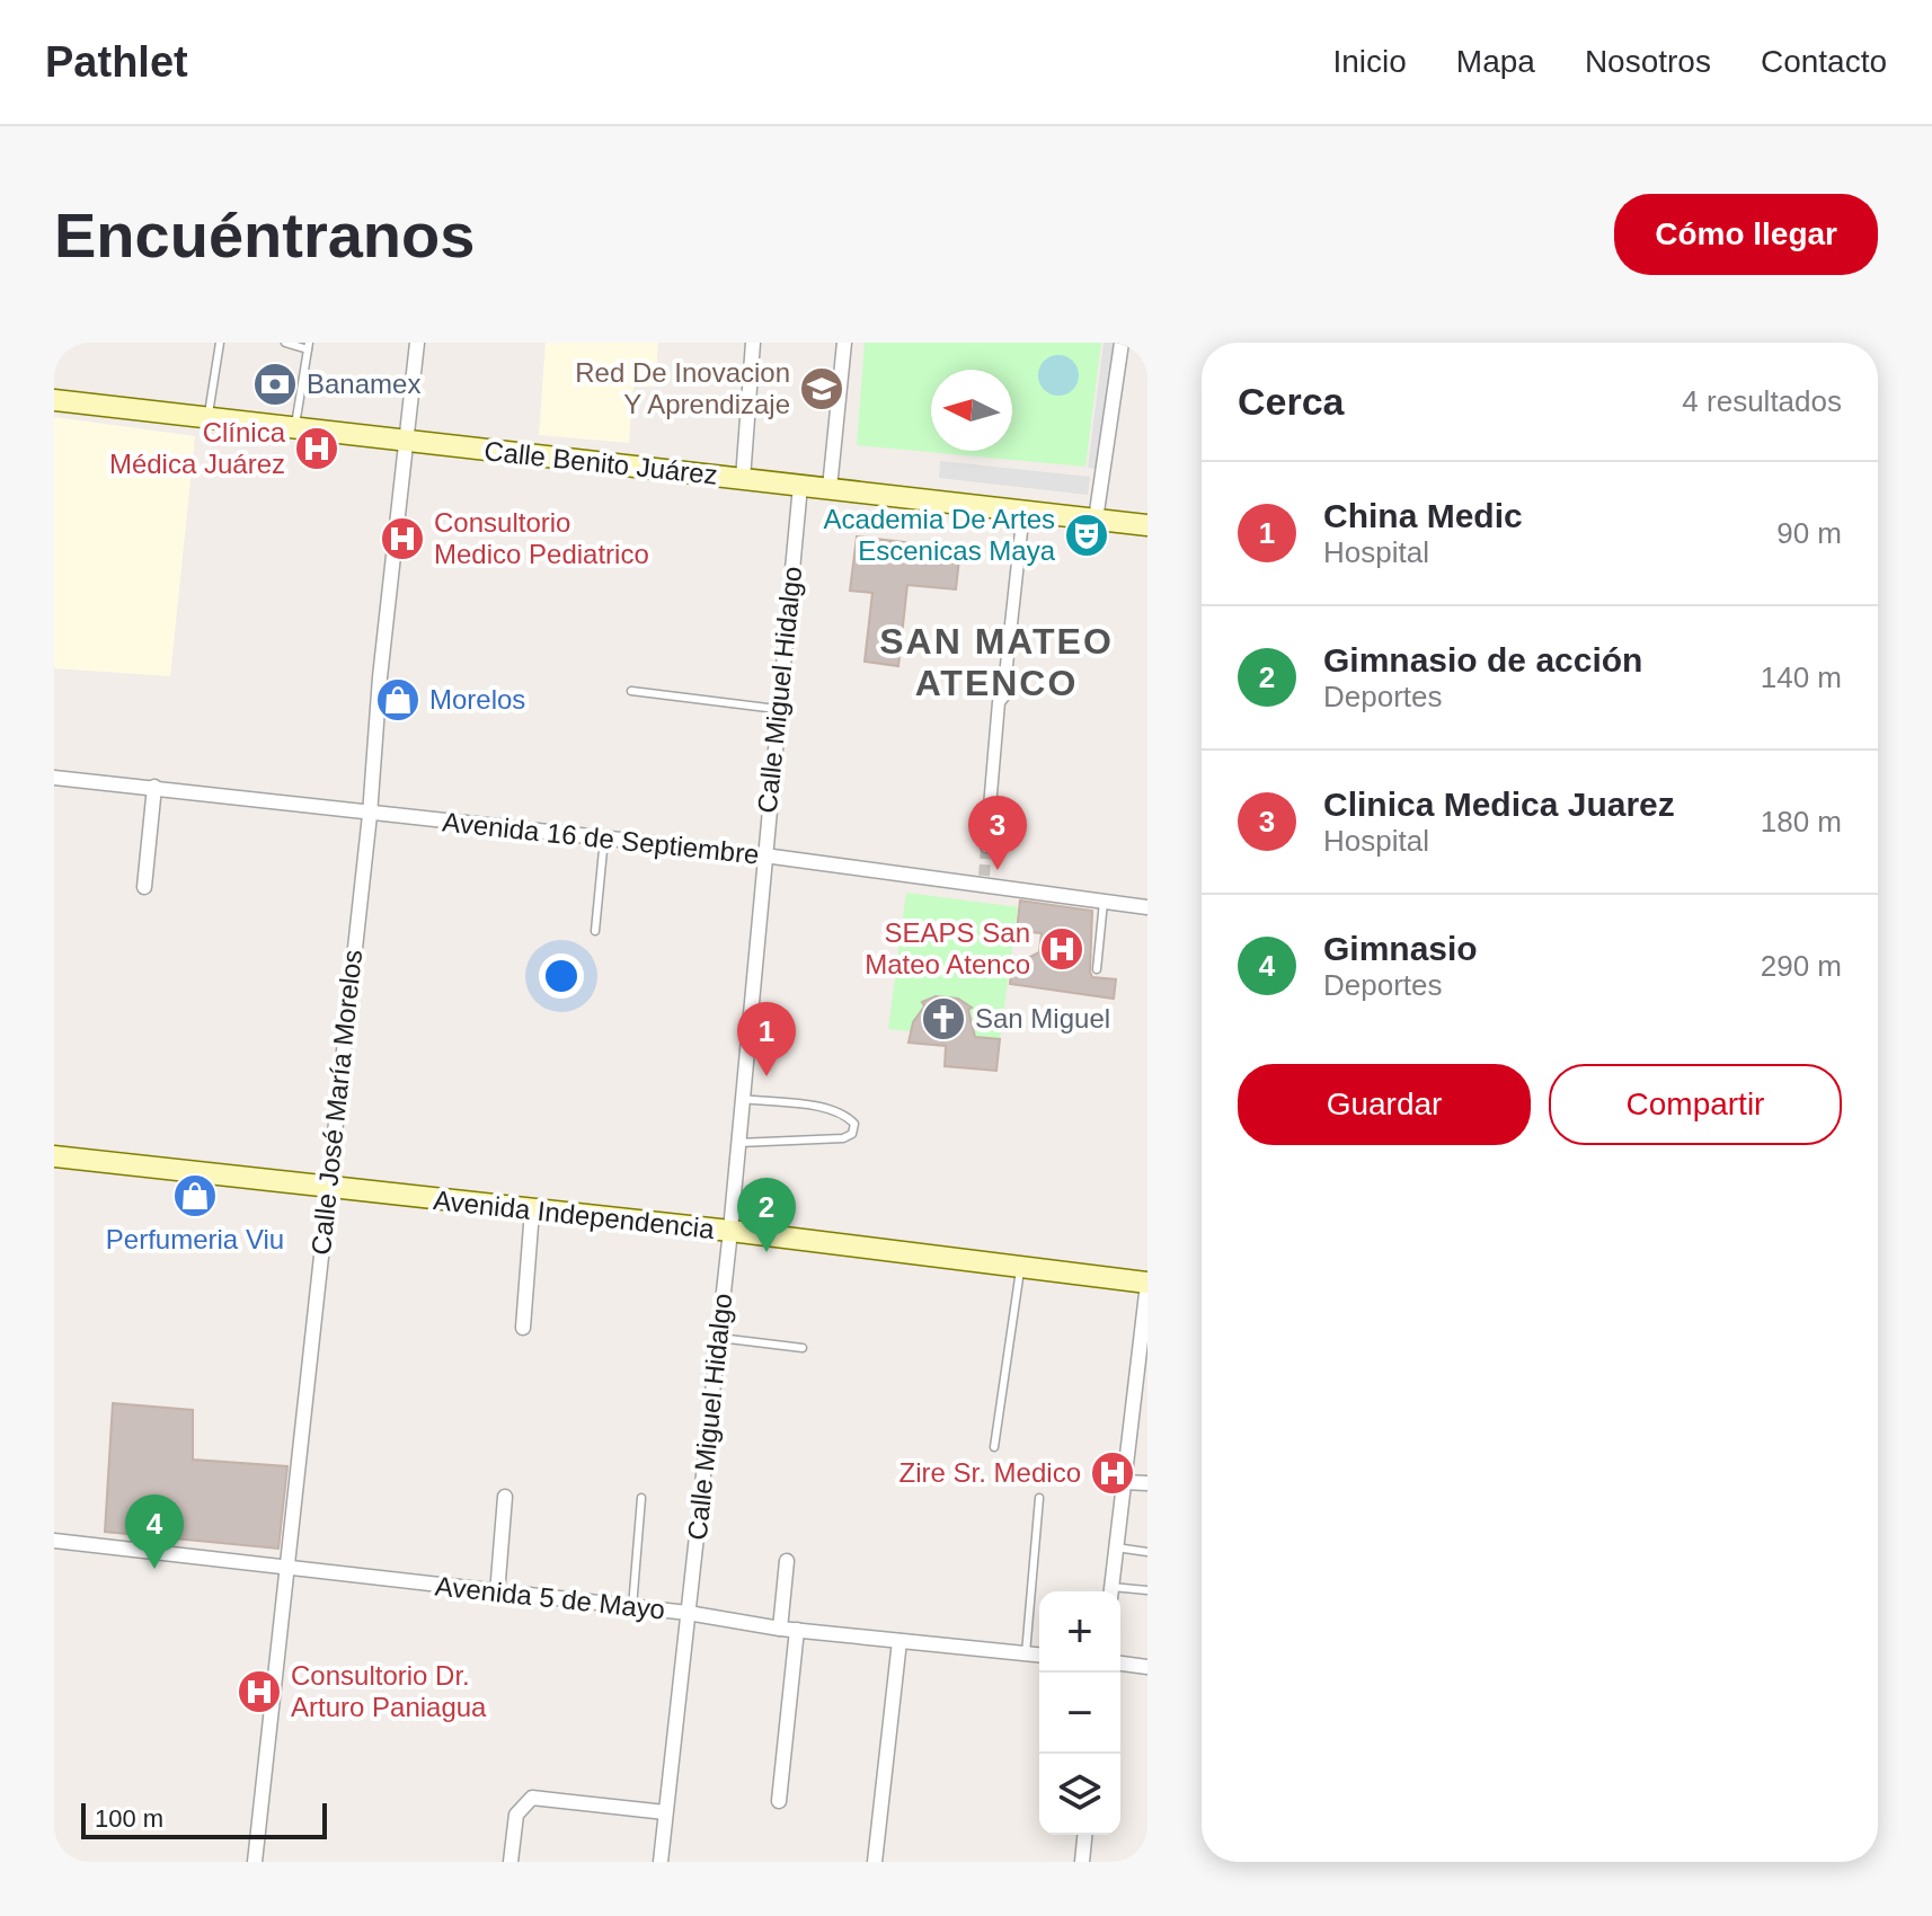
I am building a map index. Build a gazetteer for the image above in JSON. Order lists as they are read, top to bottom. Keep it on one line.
{"streets":{"main road":["Calle Benito Juárez","Avenida Independencia"],"street":["Calle Miguel Hidalgo","Avenida 16 de Septiembre","Calle José María Morelos","Avenida 5 de Mayo"]},"crossings":[["Calle Benito Juárez","Calle Miguel Hidalgo"],["Calle Benito Juárez","Calle José María Morelos"],["Calle Miguel Hidalgo","Avenida 16 de Septiembre"],["Calle Miguel Hidalgo","Avenida Independencia"],["Calle Miguel Hidalgo","Avenida 5 de Mayo"],["Avenida 16 de Septiembre","Calle José María Morelos"],["Calle José María Morelos","Avenida Independencia"],["Calle José María Morelos","Avenida 5 de Mayo"]],"districts":["SAN MATEO ATENCO"],"places":{"bank":["Banamex"],"school or university":["Red De Inovacion Y Aprendizaje"],"hospital":["Clínica Médica Juárez","Consultorio Medico Pediatrico","SEAPS San Mateo Atenco","Zire Sr. Medico","Consultorio Dr. Arturo Paniagua"],"theatre":["Academia De Artes Escenicas Maya"],"shop":["Morelos","Perfumeria Viu"],"church":["San Miguel"]},"scale_bar":"100 m","north":"left","page":{"header":"Pathlet","nav":["Inicio","Mapa","Nosotros","Contacto"],"buttons":["Cómo llegar",["Guardar","Compartir"]],"title":"Encuéntranos","heading":["Cerca","4 resultados"],"list":[{"mark":"1","name":"China Medic","note":"Hospital","value":"90 m"},{"mark":"2","name":"Gimnasio de acción","note":"Deportes","value":"140 m"},{"mark":"3","name":"Clinica Medica Juarez","note":"Hospital","value":"180 m"},{"mark":"4","name":"Gimnasio","note":"Deportes","value":"290 m"}],"pins":["3","1","2","4"],"map_buttons":["+","−"],"scale":"100 m"}}
